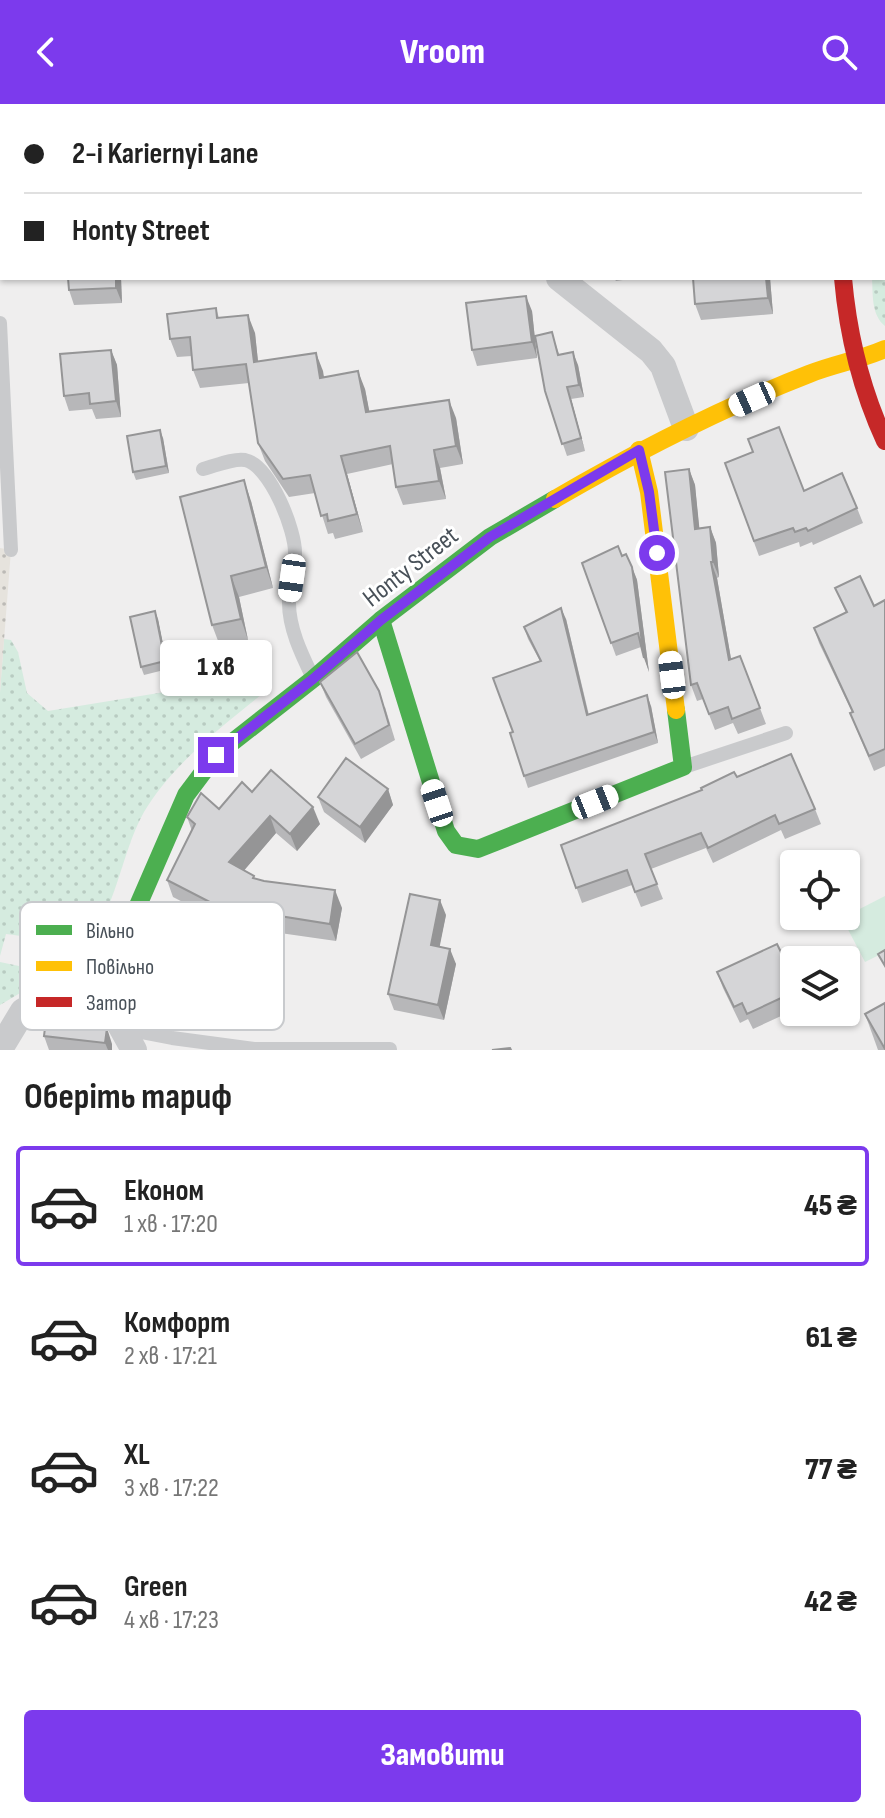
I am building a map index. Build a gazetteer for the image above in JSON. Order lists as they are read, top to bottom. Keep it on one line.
{"streets":{"street":["Honty Street"]},"legend":["Вільно","Повільно","Затор"],"page":{"header":"Vroom","banner":["2-i Kariernyi Lane","Honty Street"],"bubble":"1 хв","heading":"Оберіть тариф","list":[{"name":"Економ","note":"1 хв · 17:20","value":"45 ₴"},{"name":"Комфорт","note":"2 хв · 17:21","value":"61 ₴"},{"name":"XL","note":"3 хв · 17:22","value":"77 ₴"},{"name":"Green","note":"4 хв · 17:23","value":"42 ₴"}],"buttons":"Замовити"}}
